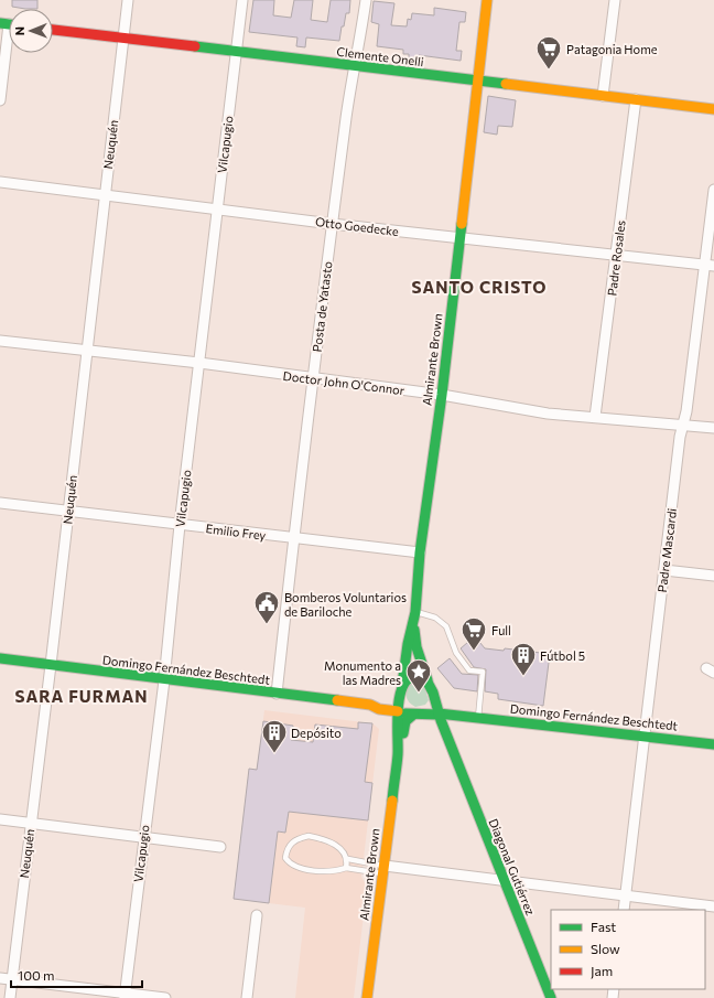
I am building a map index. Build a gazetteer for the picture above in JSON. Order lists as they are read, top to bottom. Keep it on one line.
{"streets":{"main road":["Clemente Onelli","Almirante Brown","Domingo Fernández Beschtedt","Diagonal Gutiérrez"],"street":["Neuquén","Vilcapugio","Otto Goedecke","Padre Rosales","Posta de Yatasto","Doctor John O'Connor","Emilio Frey","Padre Mascardi"]},"crossings":[["Clemente Onelli","Neuquén"],["Clemente Onelli","Vilcapugio"],["Clemente Onelli","Padre Rosales"],["Clemente Onelli","Posta de Yatasto"],["Clemente Onelli","Almirante Brown"],["Neuquén","Otto Goedecke"],["Neuquén","Doctor John O'Connor"],["Neuquén","Emilio Frey"],["Neuquén","Domingo Fernández Beschtedt"],["Vilcapugio","Otto Goedecke"],["Vilcapugio","Doctor John O'Connor"],["Vilcapugio","Emilio Frey"],["Vilcapugio","Domingo Fernández Beschtedt"],["Otto Goedecke","Padre Rosales"],["Otto Goedecke","Posta de Yatasto"],["Otto Goedecke","Almirante Brown"],["Otto Goedecke","Padre Mascardi"],["Padre Rosales","Doctor John O'Connor"],["Posta de Yatasto","Doctor John O'Connor"],["Posta de Yatasto","Emilio Frey"],["Posta de Yatasto","Domingo Fernández Beschtedt"],["Almirante Brown","Doctor John O'Connor"],["Almirante Brown","Emilio Frey"],["Almirante Brown","Domingo Fernández Beschtedt"],["Doctor John O'Connor","Padre Mascardi"],["Padre Mascardi","Domingo Fernández Beschtedt"],["Domingo Fernández Beschtedt","Diagonal Gutiérrez"]],"districts":["SANTO CRISTO","SARA FURMAN"],"places":{"supermarket":["Patagonia Home","Full"],"public building":["Bomberos Voluntarios de Bariloche"],"building":["Fútbol 5","Depósito"],"place":["Monumento a las Madres"]},"legend":["Fast","Slow","Jam"],"scale_bar":"100 m","north":"left"}
